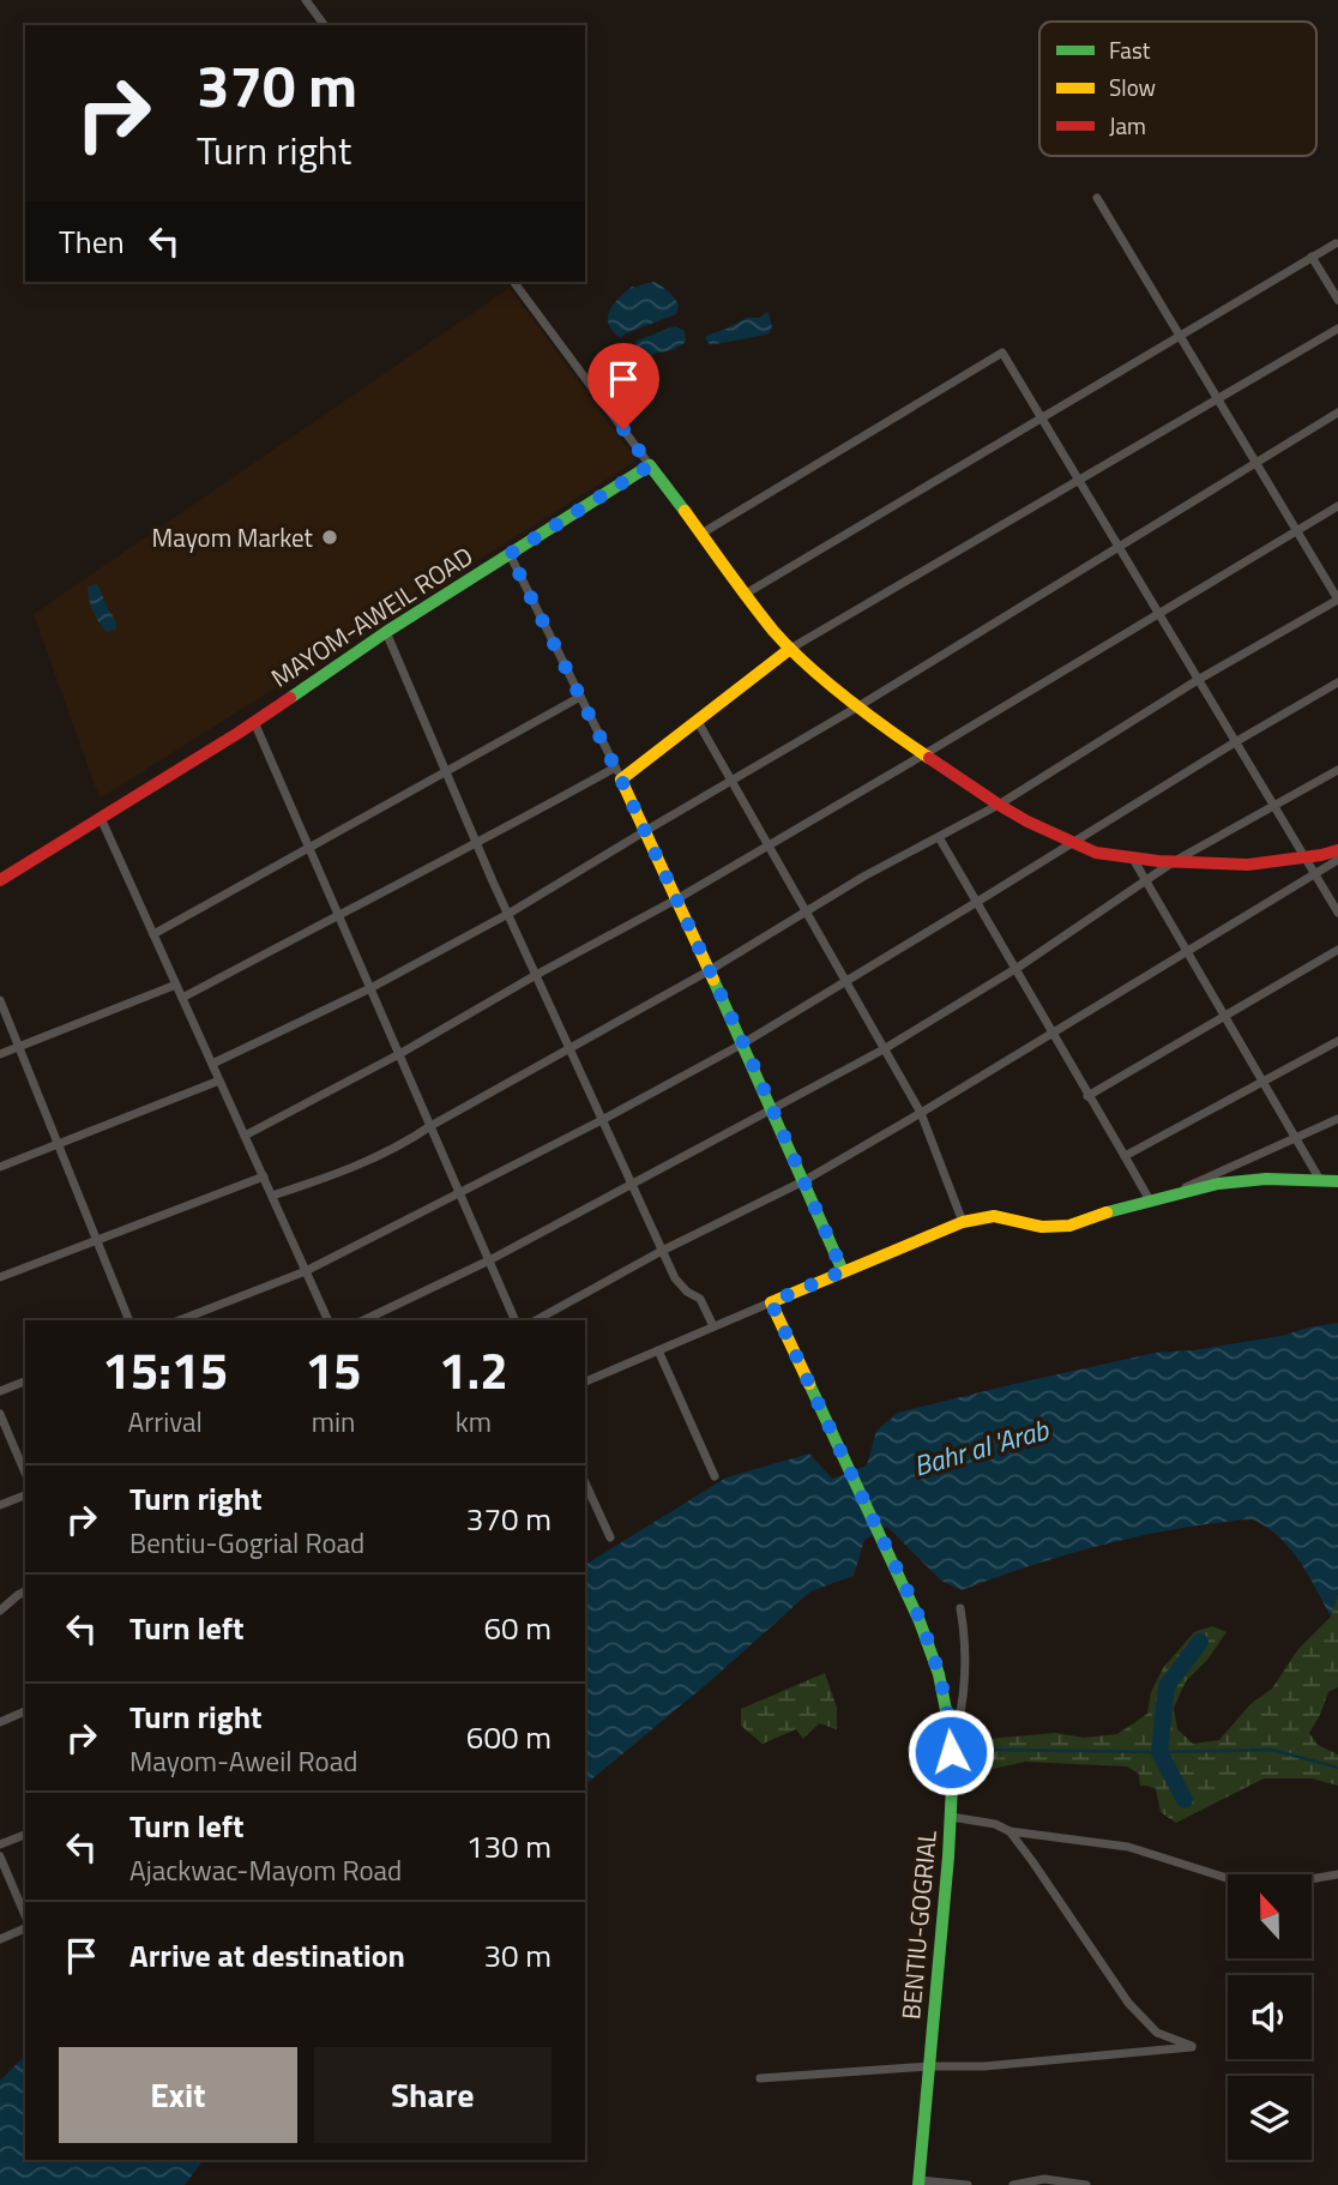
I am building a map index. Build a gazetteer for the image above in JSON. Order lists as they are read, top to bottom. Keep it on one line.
{"streets":{"main road":["MAYOM-AWEIL ROAD","BENTIU-GOGRIAL"]},"water":["Bahr al 'Arab"],"places":["Mayom Market"],"legend":["Fast","Slow","Jam"],"north":"top","page":{"turn":["370 m","Turn right"],"then":"Then","eta":["15:15","Arrival","15","min","1.2","km"],"list":[{"name":"Turn right","note":"Bentiu-Gogrial Road","value":"370 m"},{"name":"Turn left","value":"60 m"},{"name":"Turn right","note":"Mayom-Aweil Road","value":"600 m"},{"name":"Turn left","note":"Ajackwac-Mayom Road","value":"130 m"},{"name":"Arrive at destination","value":"30 m"}],"buttons":["Exit","Share"]}}
